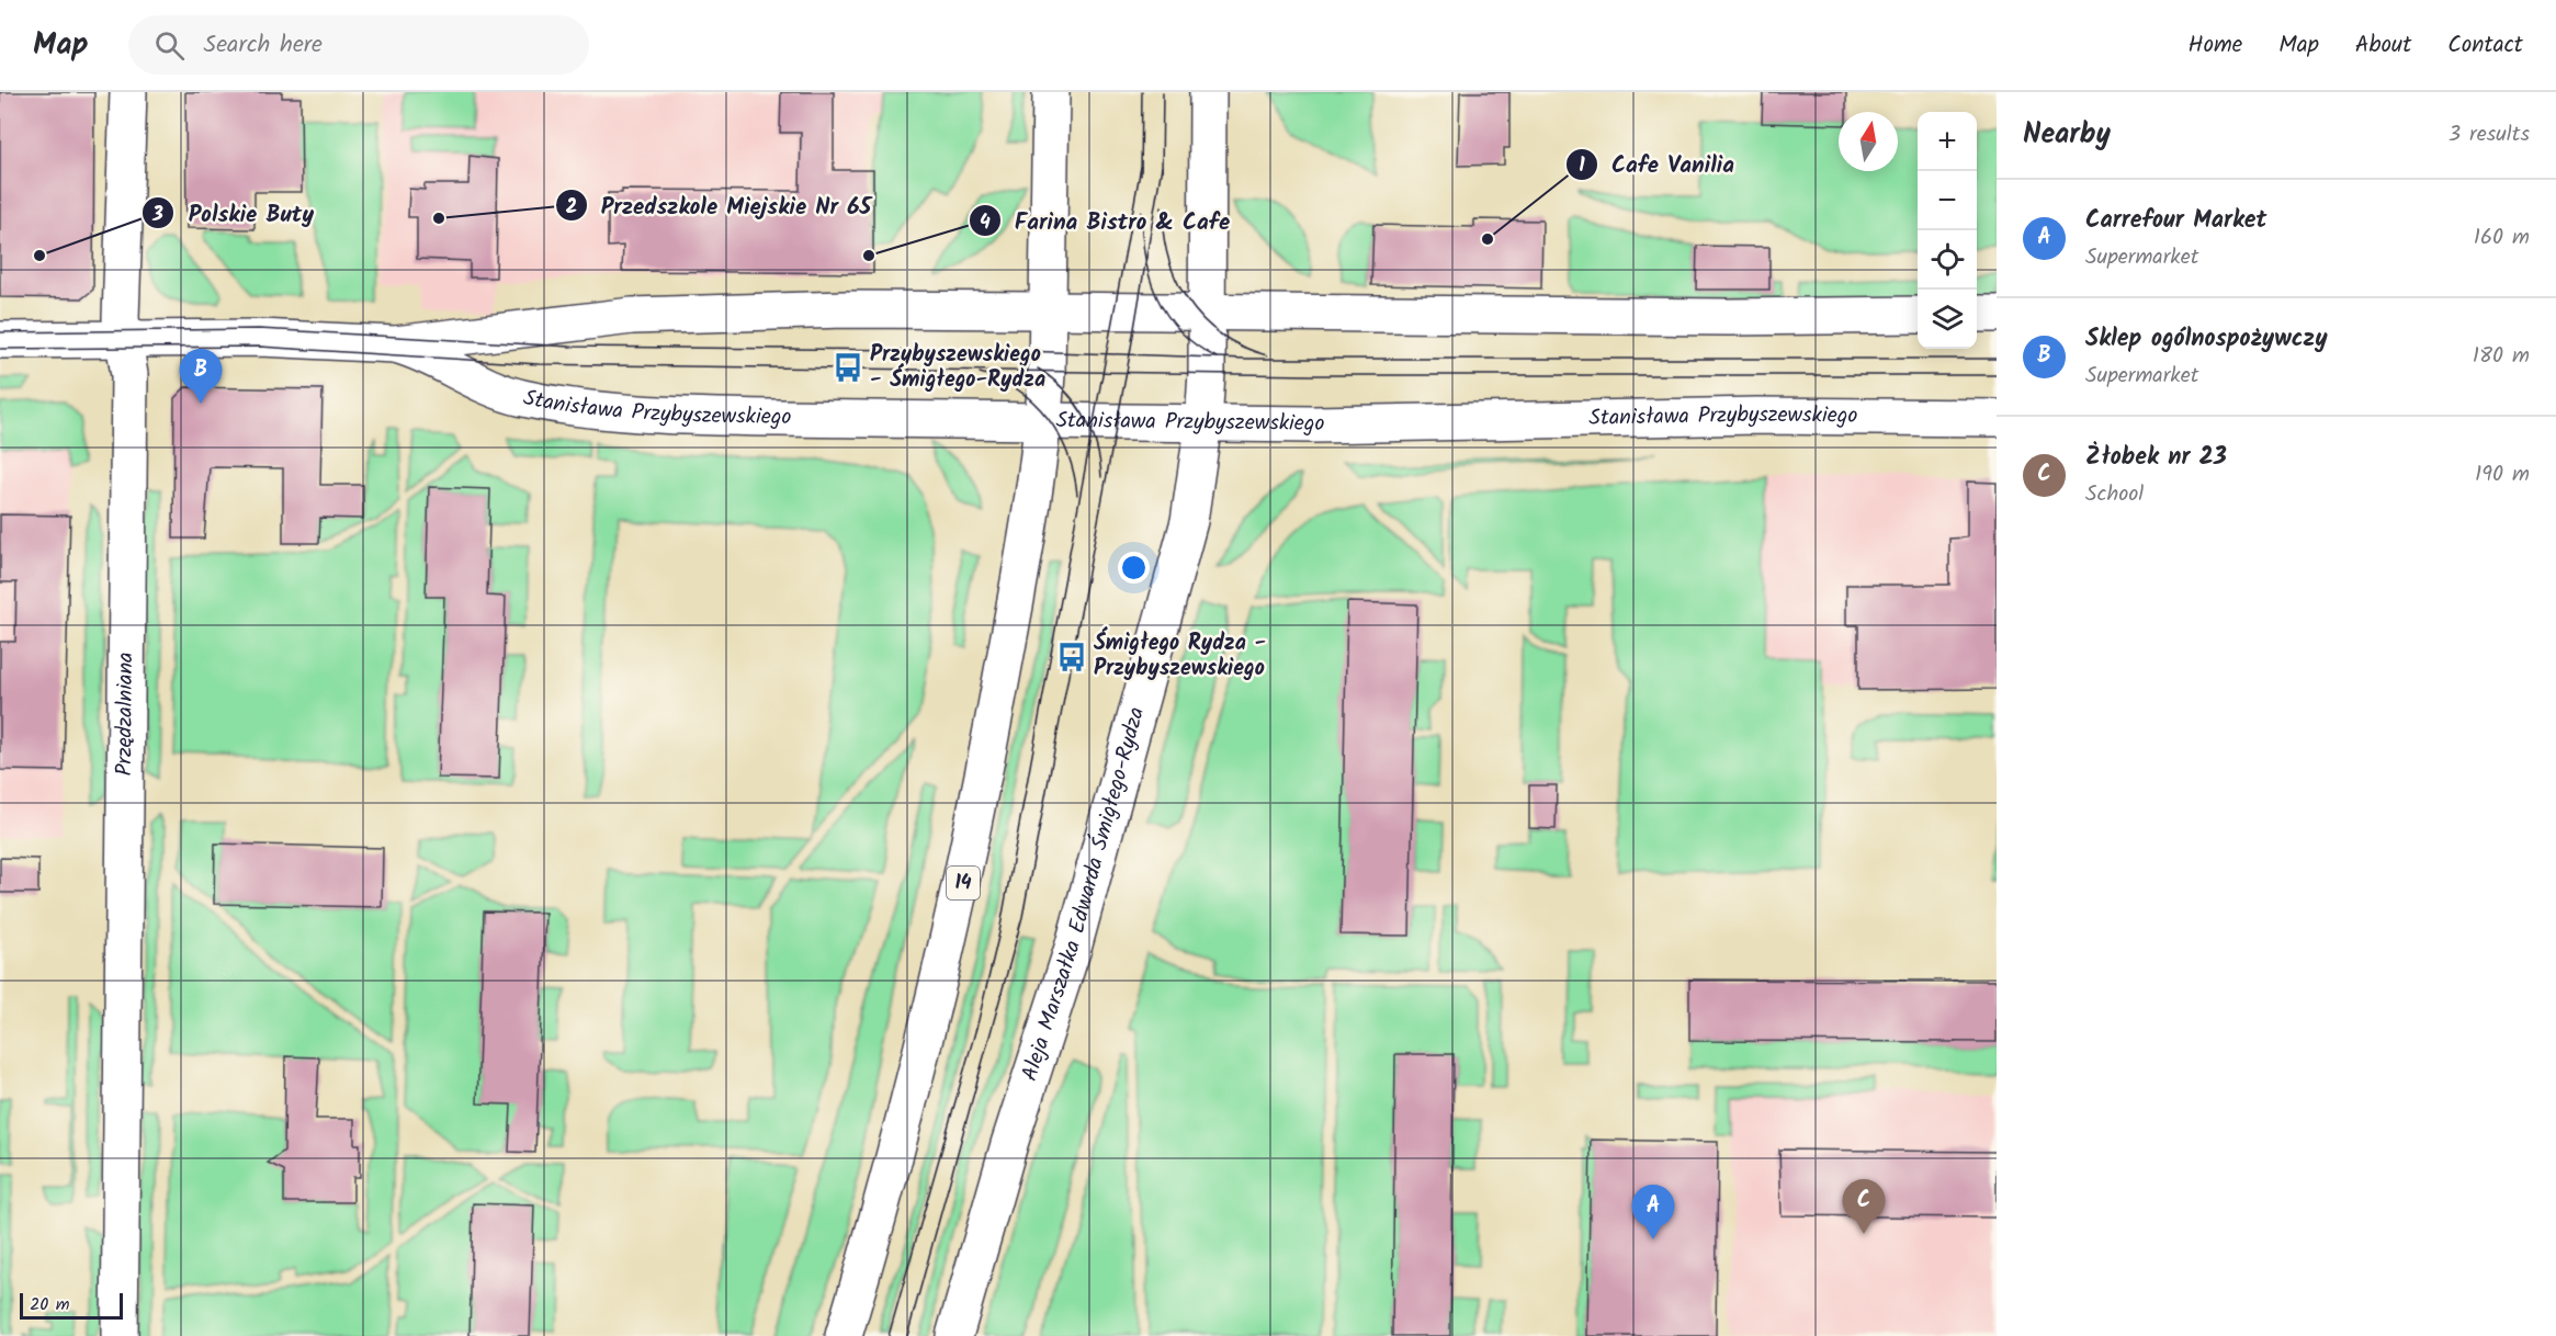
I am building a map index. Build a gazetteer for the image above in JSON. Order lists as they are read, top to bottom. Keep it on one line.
{"streets":{"main road":["Stanisława Przybyszewskiego","Przędzalniana","14","Aleja Marszałka Edwarda Śmigłego-Rydza"]},"crossings":[["Stanisława Przybyszewskiego","Przędzalniana"],["Stanisława Przybyszewskiego","14"],["Stanisława Przybyszewskiego","Aleja Marszałka Edwarda Śmigłego-Rydza"]],"places":{"other":["Przedszkole Miejskie Nr 65","Cafe Vanilia","Polskie Buty","Farina Bistro & Cafe"],"bus stop":["Przybyszewskiego - Śmigłego-Rydza","Śmigłego Rydza - Przybyszewskiego"]},"scale_bar":"20 m","north":"top","page":{"header":"Map","search":"Search here","nav":["Home","Map","About","Contact"],"heading":["Nearby","3 results"],"map_buttons":["+","−"],"list":[{"mark":"A","name":"Carrefour Market","note":"Supermarket","value":"160 m"},{"mark":"B","name":"Sklep ogólnospożywczy","note":"Supermarket","value":"180 m"},{"mark":"C","name":"Żłobek nr 23","note":"School","value":"190 m"}],"pins":["B","C","A"],"scale":"20 m"}}
